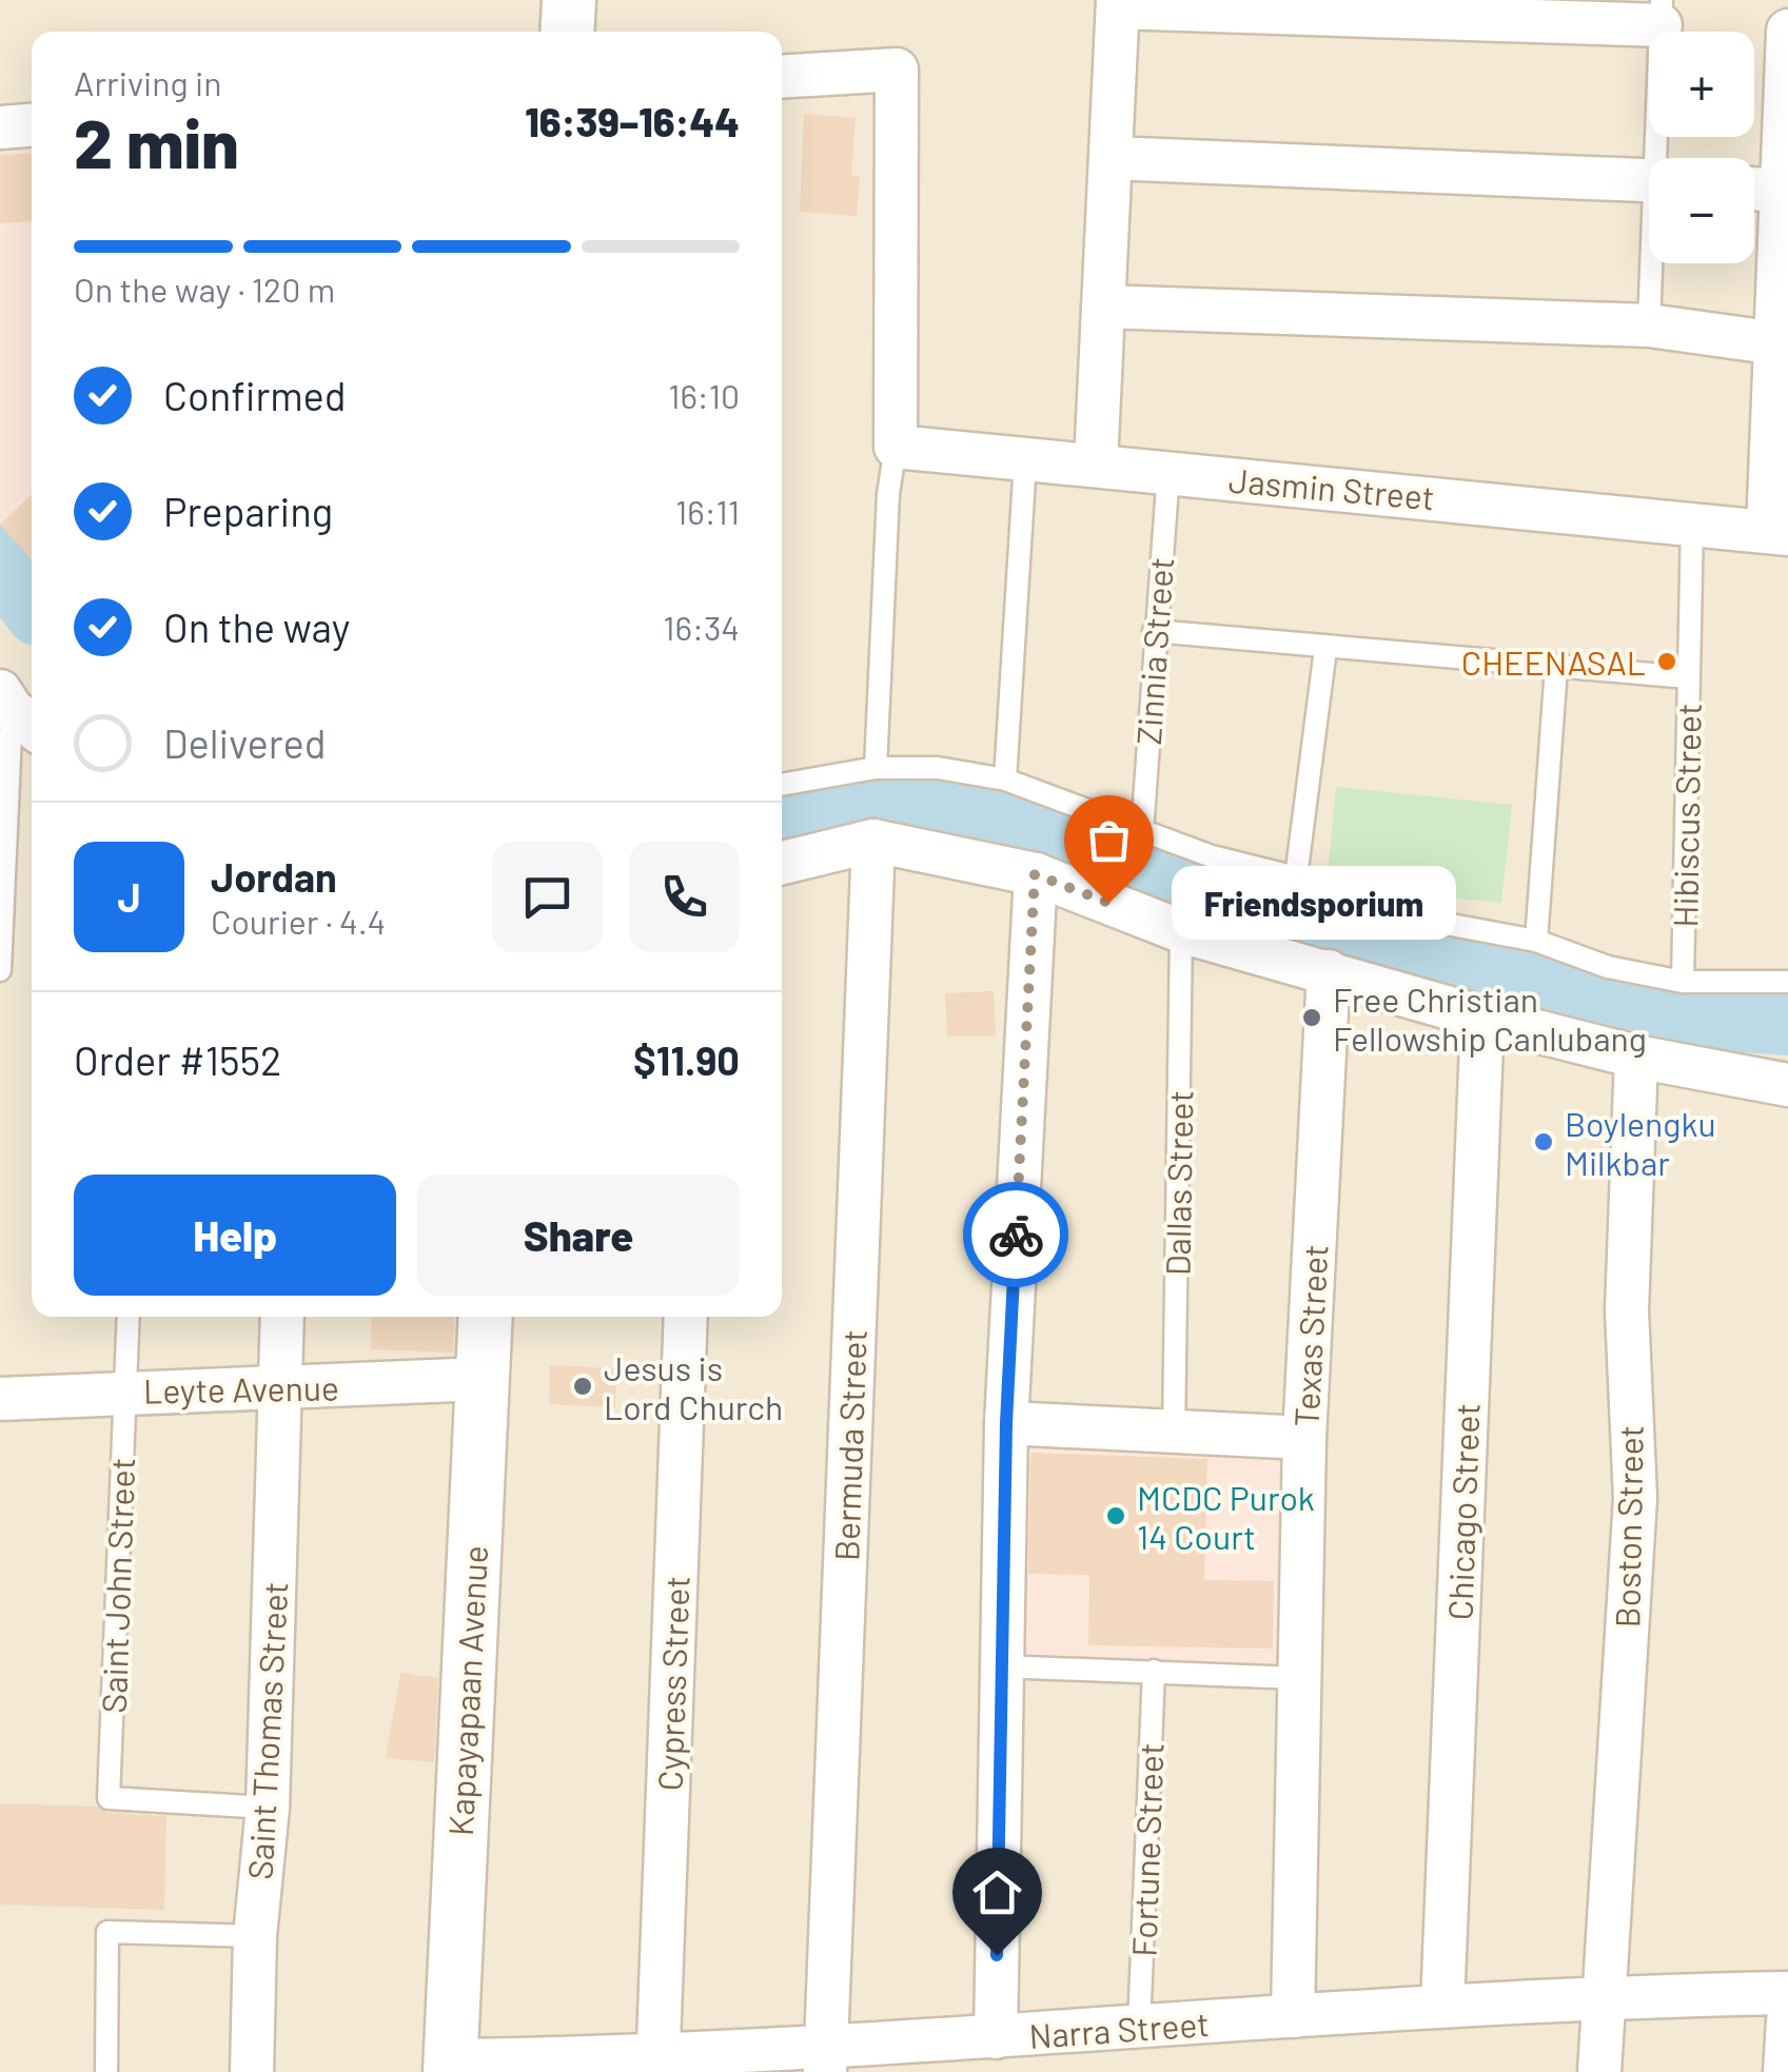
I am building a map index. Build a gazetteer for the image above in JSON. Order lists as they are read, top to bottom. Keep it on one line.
{"streets":{"street":["Jasmin Street","Texas Street","Leyte Avenue","Bermuda Street","Chicago Street","Boston Street","Cypress Street","Kapayapaan Avenue","Saint Thomas Street","Narra Street"],"lane":["Zinnia Street","Hibiscus Street","Dallas Street","Saint John Street","Fortune Street"]},"crossings":[["Jasmin Street","Zinnia Street"],["Jasmin Street","Hibiscus Street"],["Texas Street","Narra Street"],["Leyte Avenue","Saint John Street"],["Leyte Avenue","Kapayapaan Avenue"],["Leyte Avenue","Saint Thomas Street"],["Bermuda Street","Narra Street"],["Chicago Street","Narra Street"],["Boston Street","Narra Street"],["Saint John Street","Saint Thomas Street"],["Cypress Street","Narra Street"],["Kapayapaan Avenue","Narra Street"],["Fortune Street","Narra Street"]],"places":["CHEENASAL","Friendsporium","Free Christian Fellowship Canlubang","Boylengku Milkbar","Jesus is Lord Church","MCDC Purok 14 Court"],"page":{"map_buttons":["+","−"],"heading":["2 min","Arriving in","16:39–16:44"],"panel":["Jordan","Courier · 4.4","Order #1552","$11.90"],"bar":"On the way · 120 m","list":[["Confirmed","16:10"],["Preparing","16:11"],["On the way","16:34"],"Delivered"],"round":"J","bubble":"Friendsporium","buttons":["Help","Share"]}}
